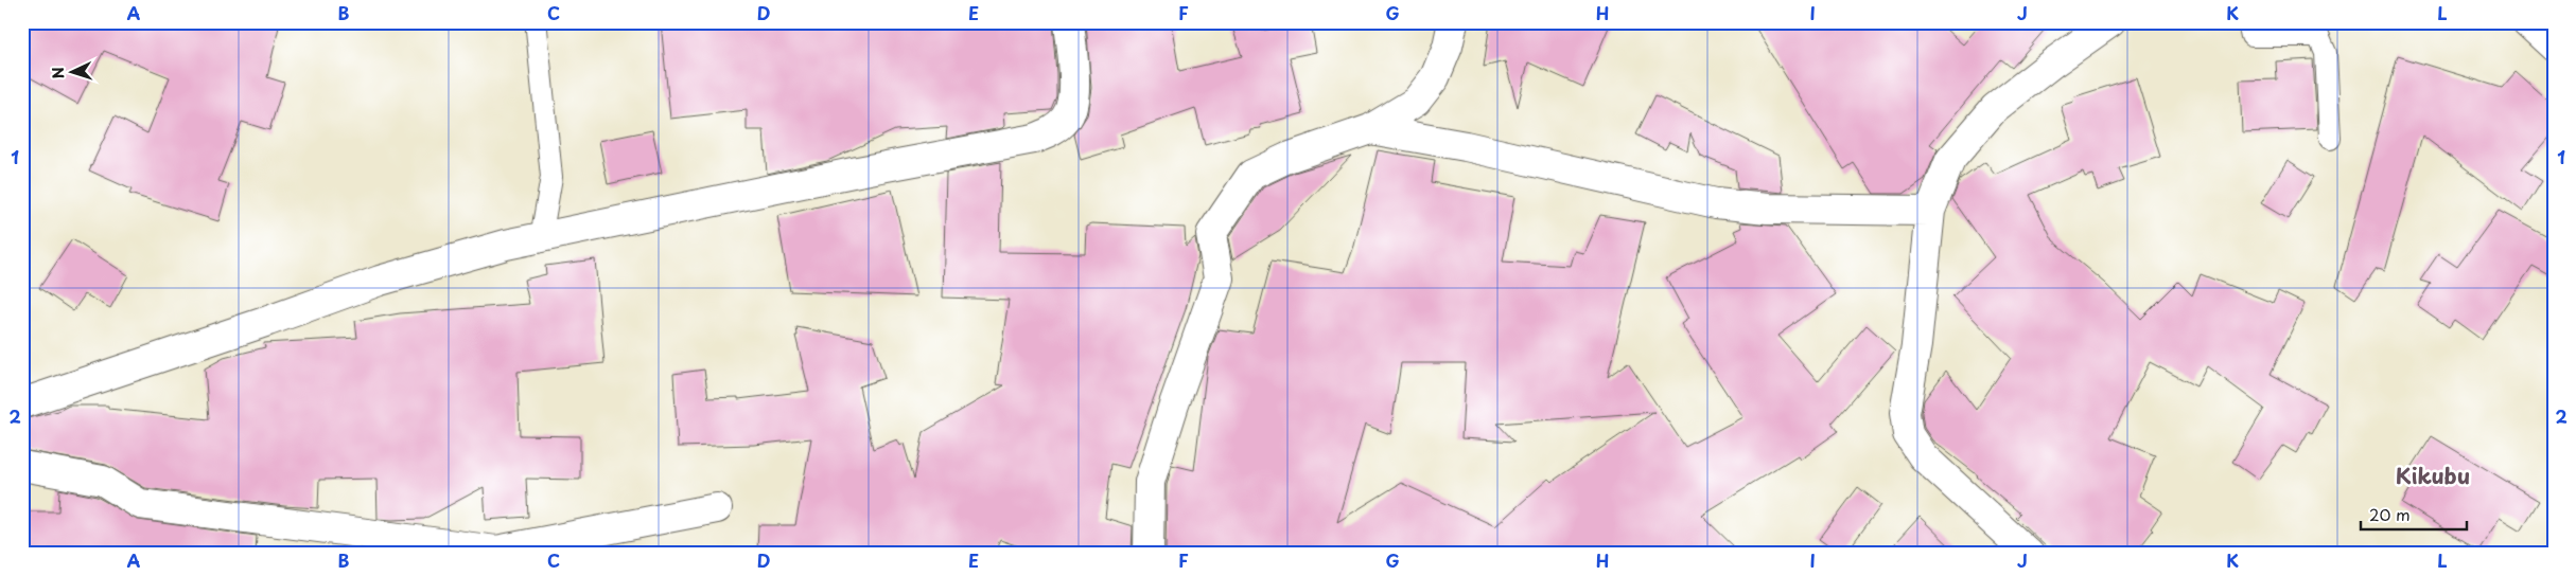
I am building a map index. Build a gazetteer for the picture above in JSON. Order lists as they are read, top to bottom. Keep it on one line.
{"districts":["Kikubu"],"scale_bar":"20 m","north":"left","grid":{"columns":["A","B","C","D","E","F","G","H","I","J","K","L"],"rows":["1","2"]}}
